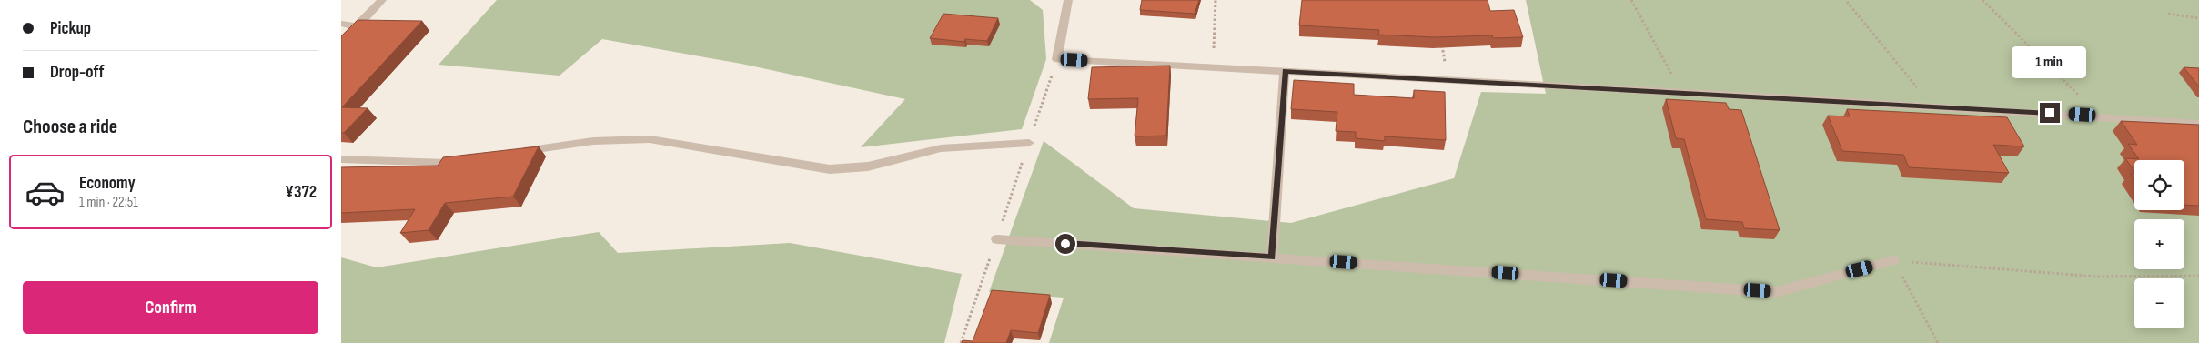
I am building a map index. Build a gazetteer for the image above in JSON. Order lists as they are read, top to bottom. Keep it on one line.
{"page":{"banner":["Pickup","Drop-off"],"bubble":"1 min","heading":"Choose a ride","list":[{"name":"Economy","note":"1 min · 22:51","value":"¥372"}],"map_buttons":["+","−"],"buttons":"Confirm"}}
